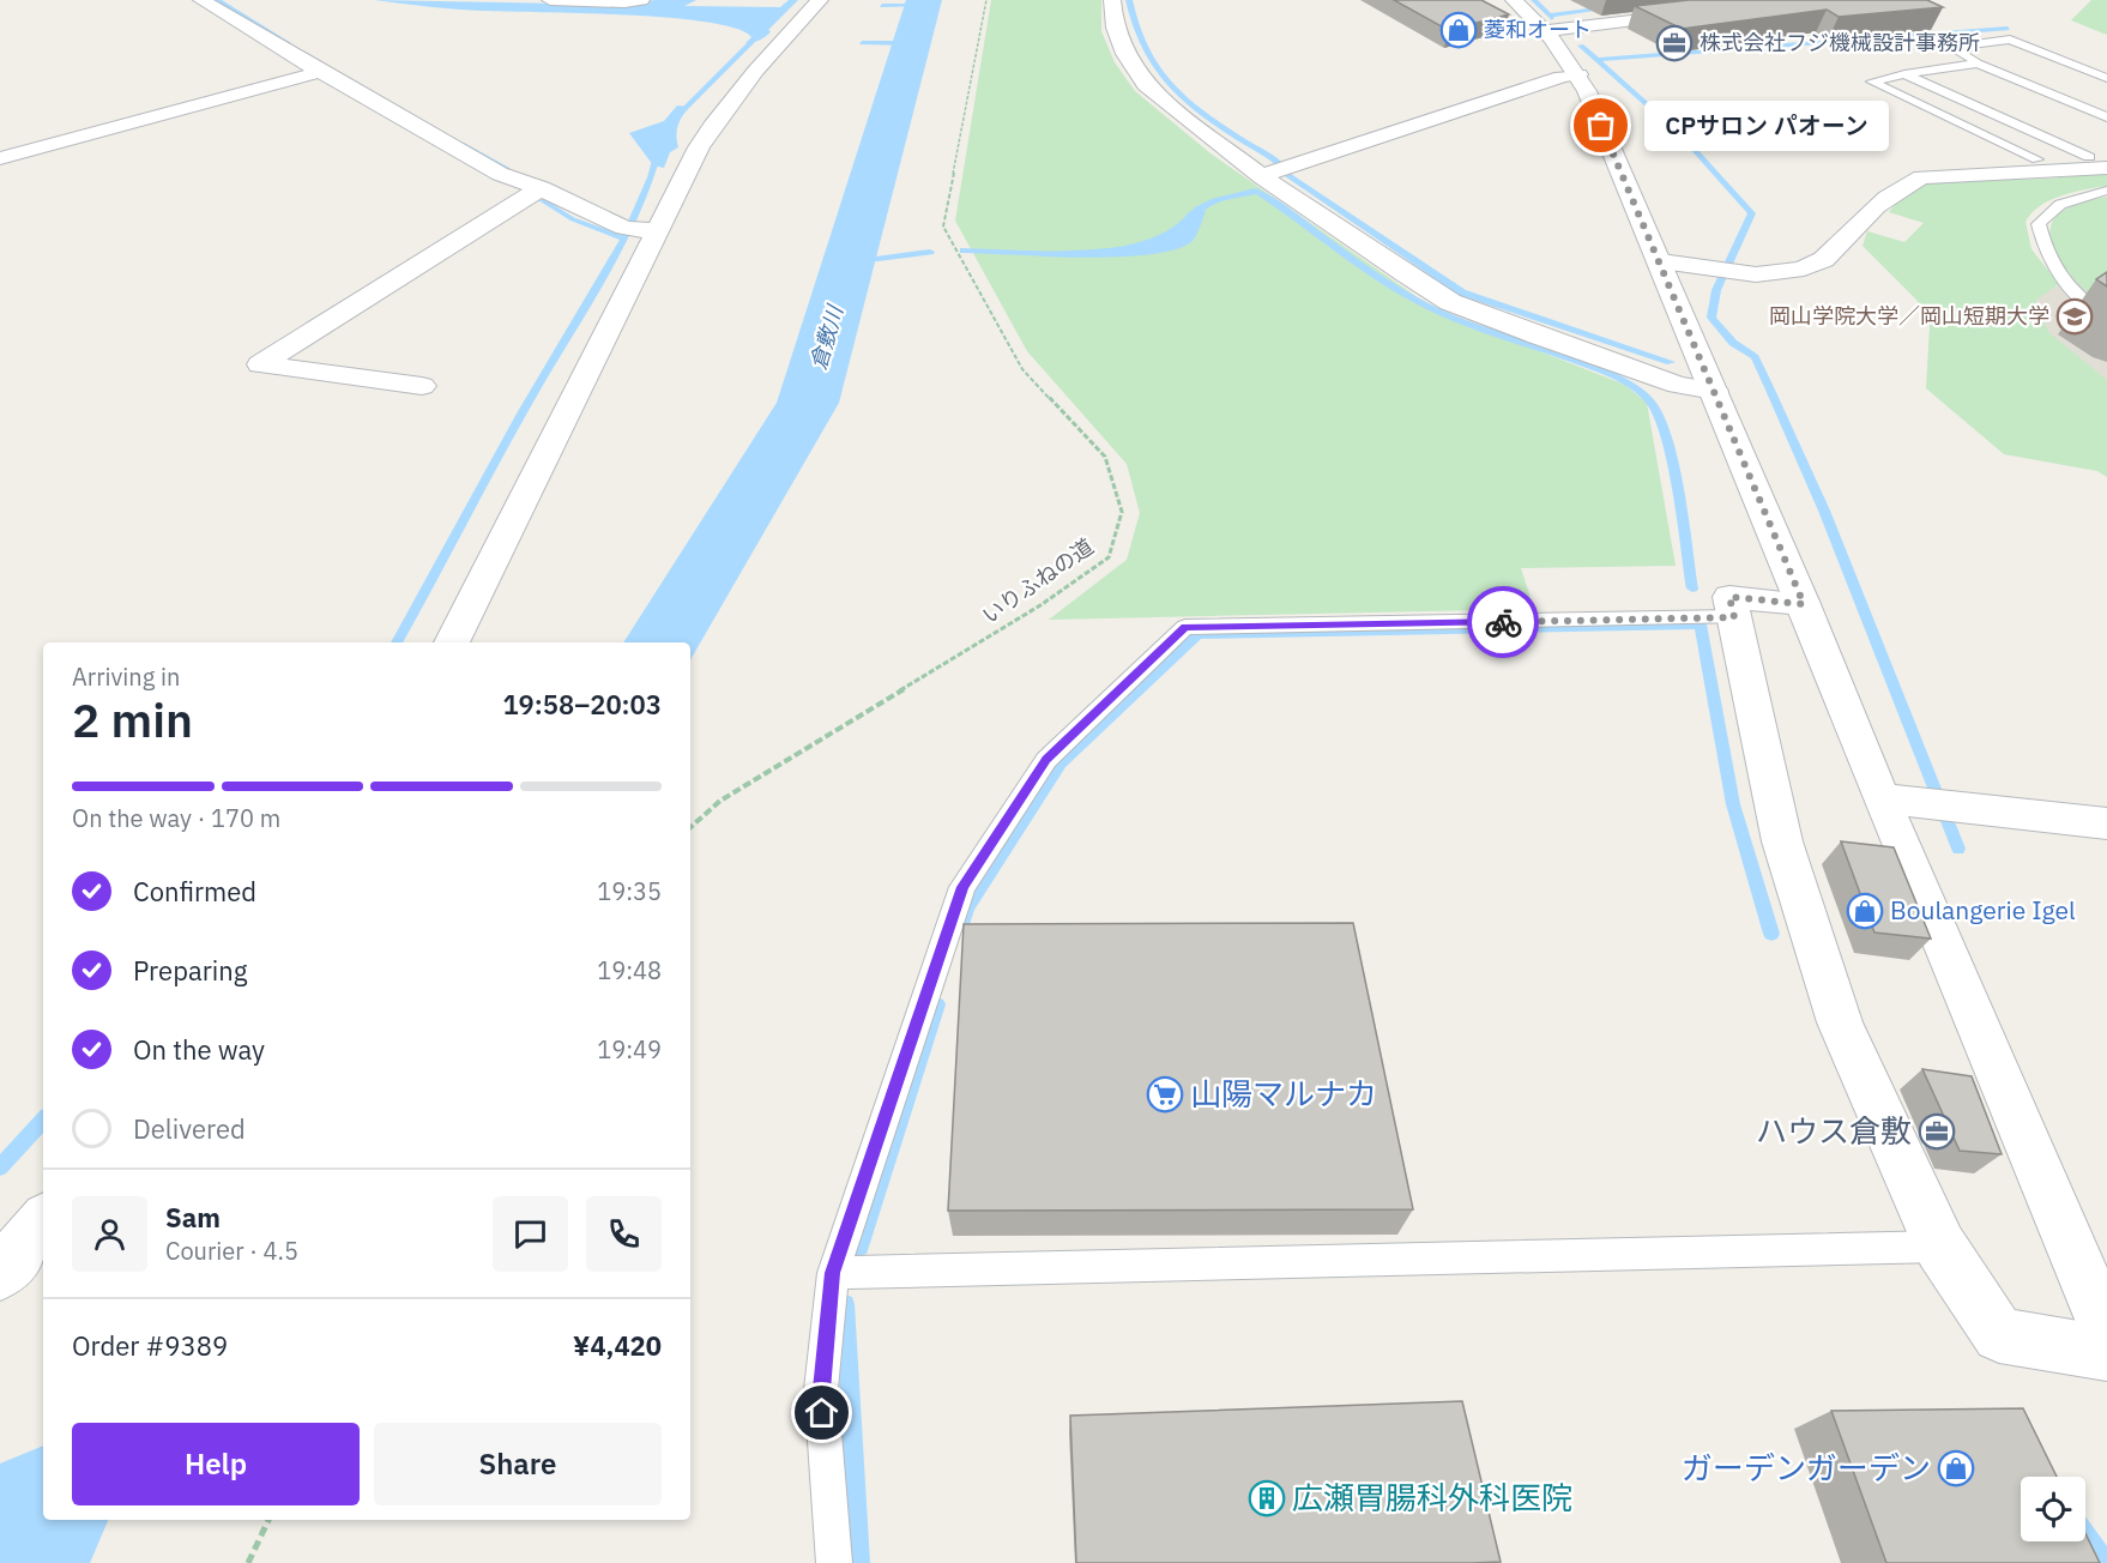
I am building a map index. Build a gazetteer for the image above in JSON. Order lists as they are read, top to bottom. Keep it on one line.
{"streets":{"path":["いりふねの道"]},"water":["倉敷川"],"places":{"shop":["菱和オート","Boulangerie Igel","ガーデンガーデン"],"office":["株式会社フジ機械設計事務所","ハウス倉敷"],"other":["CPサロン パオーン"],"school or university":["岡山学院大学／岡山短期大学"],"supermarket":["山陽マルナカ"],"building":["広瀬胃腸科外科医院"]},"page":{"bubble":"CPサロン パオーン","heading":["2 min","Arriving in","19:58–20:03"],"panel":["Sam","Courier · 4.5","Order #9389","¥4,420"],"bar":"On the way · 170 m","list":[["Confirmed","19:35"],["Preparing","19:48"],["On the way","19:49"],"Delivered"],"buttons":["Help","Share"]}}
